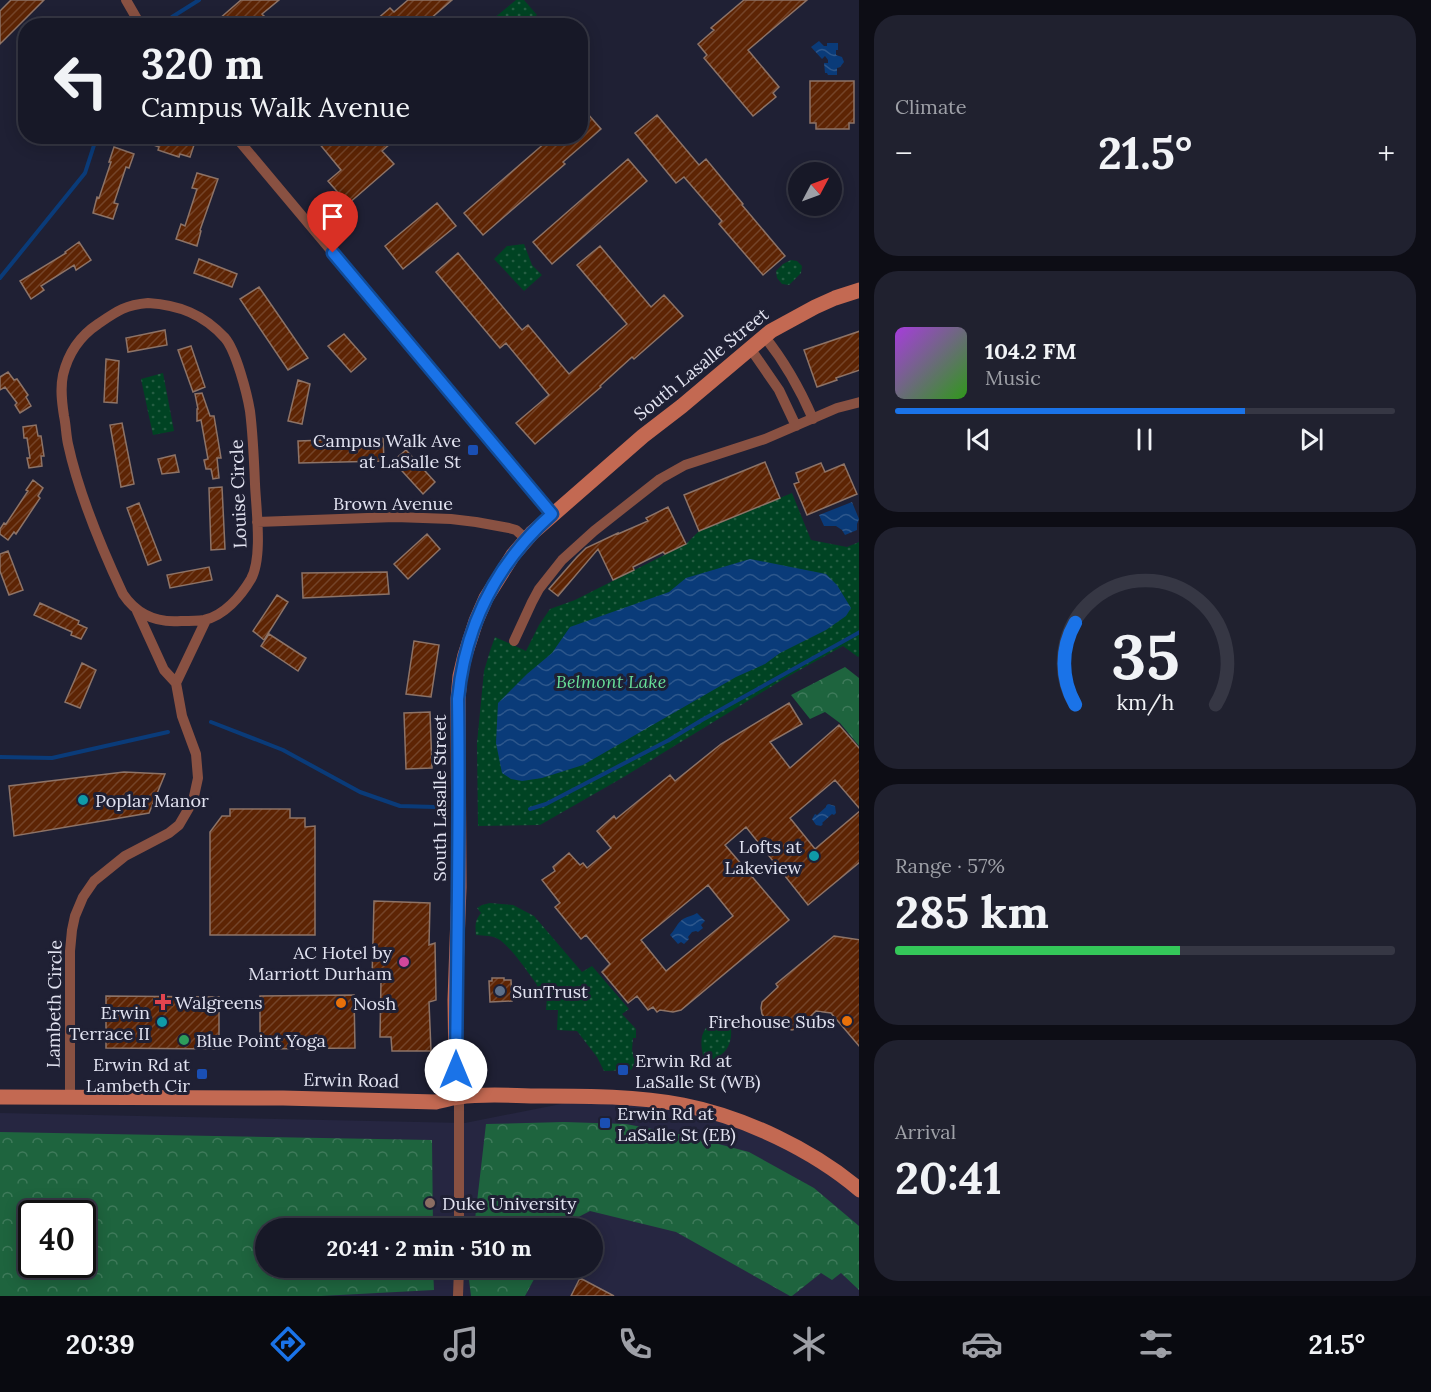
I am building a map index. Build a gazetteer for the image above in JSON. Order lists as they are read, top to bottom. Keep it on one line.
{"streets":{"street":["South Lasalle Street","Louise Circle","Brown Avenue","Lambeth Circle","Erwin Road"]},"crossings":[["South Lasalle Street","Brown Avenue"],["South Lasalle Street","Erwin Road"],["Louise Circle","Brown Avenue"],["Louise Circle","Lambeth Circle"],["Lambeth Circle","Erwin Road"]],"parks":["Belmont Lake"],"places":{"transit":["Campus Walk Ave at LaSalle St","Erwin Rd at LaSalle St (WB)","Erwin Rd at Lambeth Cir","Erwin Rd at LaSalle St (EB)"],"other":["Poplar Manor","Lofts at Lakeview","AC Hotel by Marriott Durham","SunTrust","Nosh","Firehouse Subs","Erwin Terrace II","Blue Point Yoga","Duke University"],"health":["Walgreens"]},"north":"top right","page":{"tile":["Climate",["Range · 57%","285 km"],["Arrival","20:41"]],"turn":["320 m","Campus Walk Avenue"],"heat":["−","21.5°","+"],"song":["104.2 FM","Music"],"limit":"40","trip":"20:41 · 2 min · 510 m","tabs":["20:39","21.5°"],"gauge":["35","km/h"]}}
